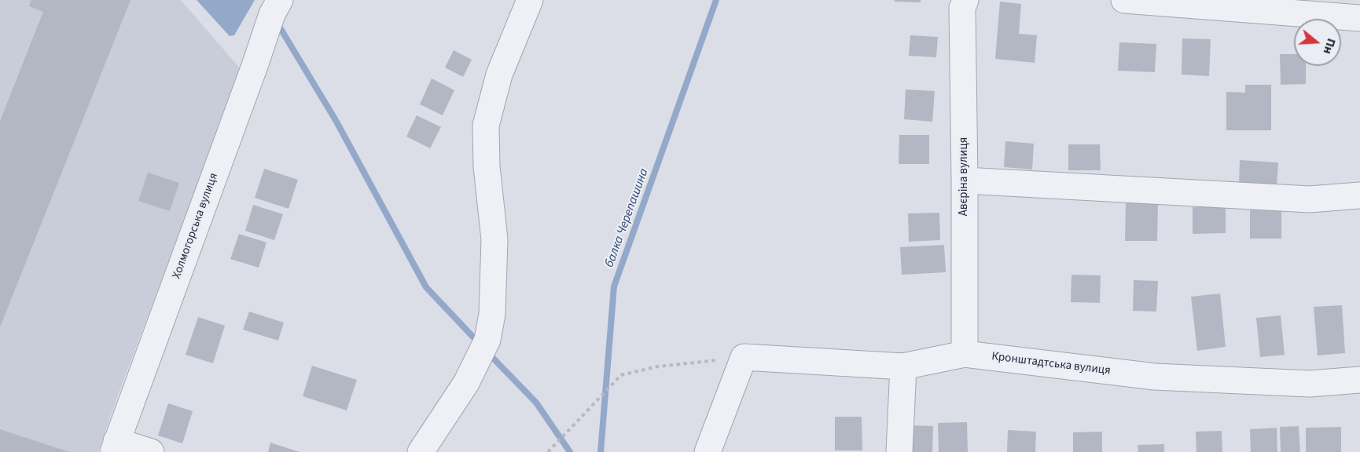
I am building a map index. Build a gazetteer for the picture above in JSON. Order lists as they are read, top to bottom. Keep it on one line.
{"streets":{"street":["Авєріна вулиця","Холмогорська вулиця","Кронштадтська вулиця"]},"crossings":[["Авєріна вулиця","Кронштадтська вулиця"]],"water":["балка Черепашина"],"north":"right"}
